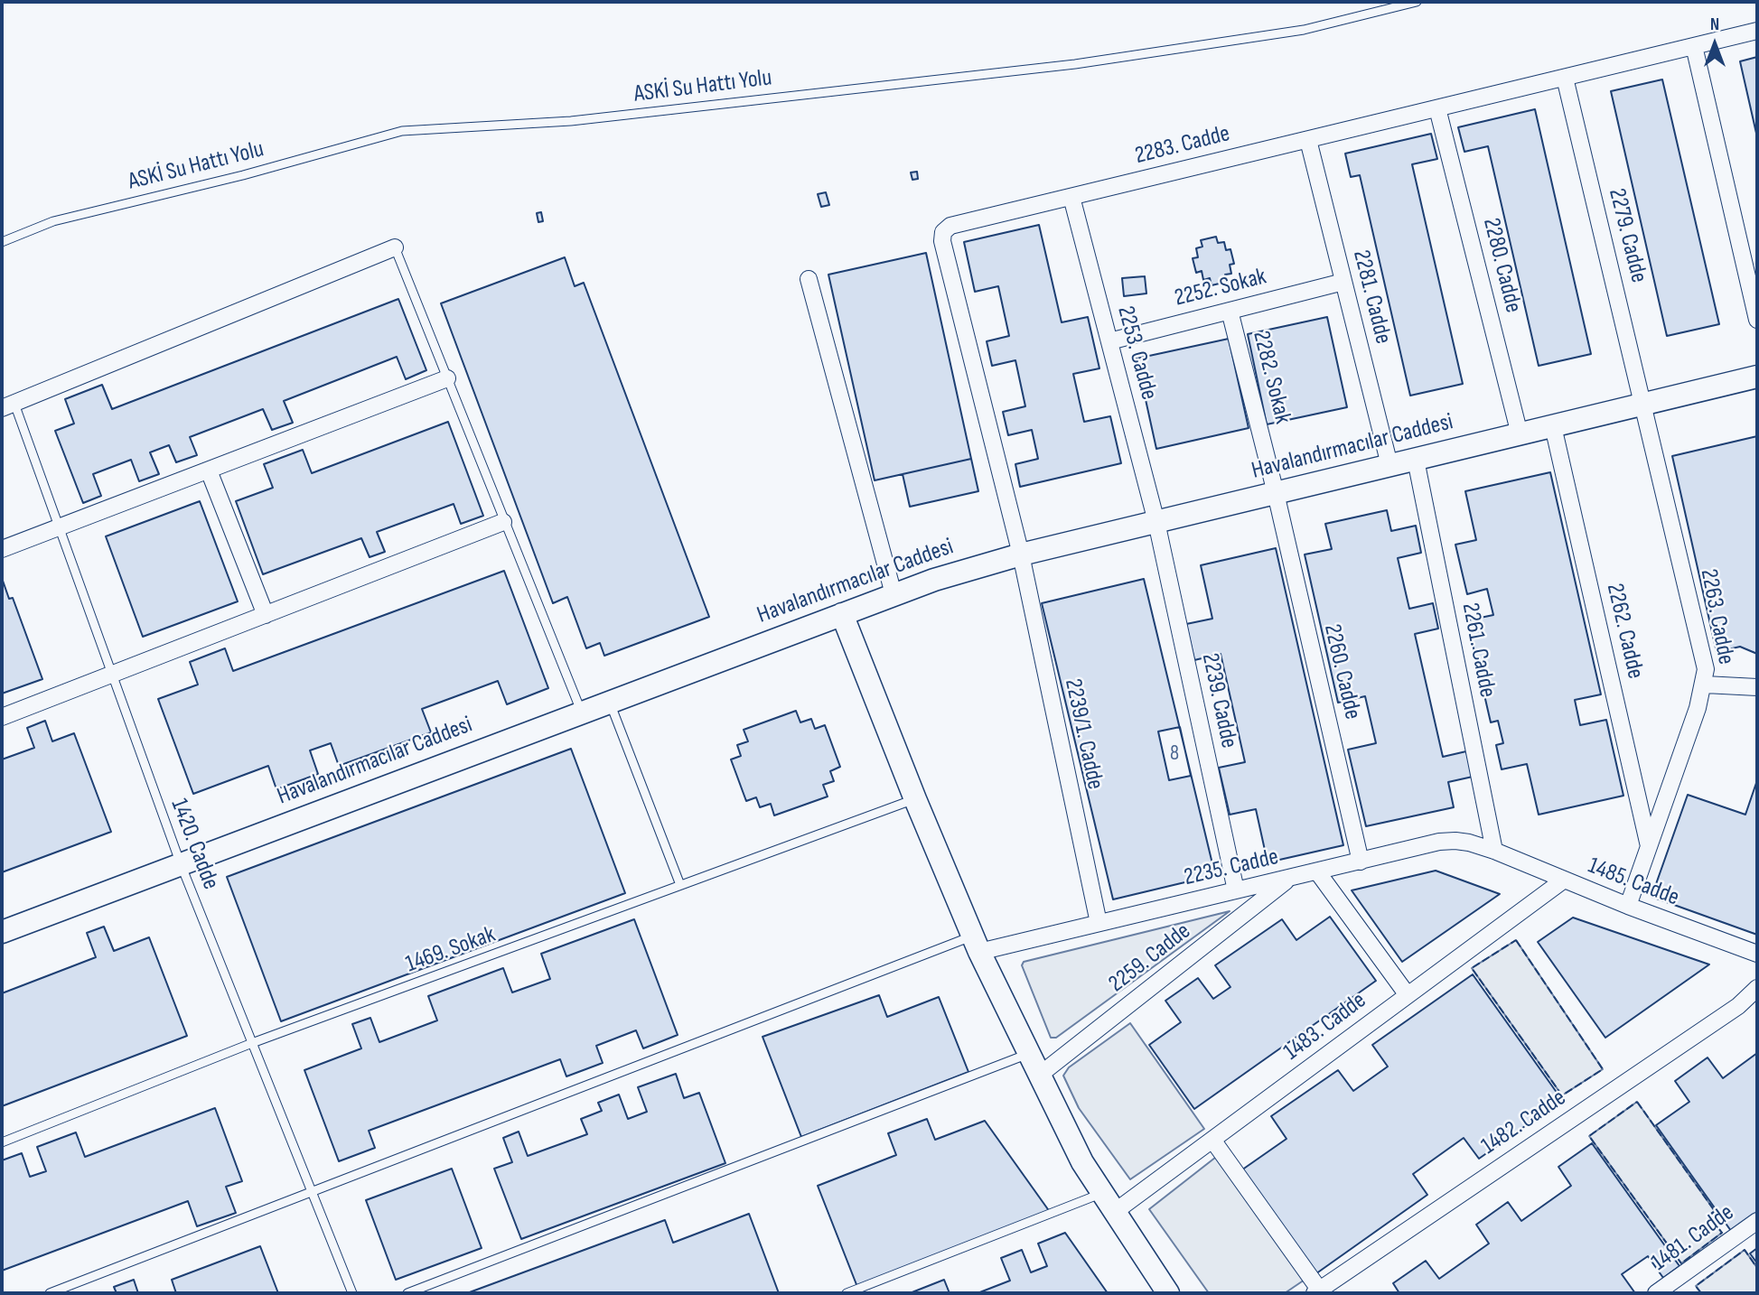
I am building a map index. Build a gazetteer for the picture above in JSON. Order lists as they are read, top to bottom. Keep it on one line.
{"streets":{"street":["2283. Cadde","2279. Cadde","2280. Cadde","2252. Sokak","2281. Cadde","2253. Cadde","2282. Sokak","Havalandırmacılar Caddesi","2263. Cadde","2262. Cadde","2261. Cadde","2260. Cadde","2239. Cadde","2239/1. Cadde","2235. Cadde","1485. Cadde","2259. Cadde","1483. Cadde","1482. Cadde","1481. Cadde"],"lane":["ASKİ Su Hattı Yolu","1420. Cadde","1469. Sokak"]},"crossings":[["2283. Cadde","2279. Cadde"],["2283. Cadde","2280. Cadde"],["2283. Cadde","2281. Cadde"],["2283. Cadde","2253. Cadde"],["2283. Cadde","Havalandırmacılar Caddesi"],["2283. Cadde","2239/1. Cadde"],["2279. Cadde","Havalandırmacılar Caddesi"],["2279. Cadde","2263. Cadde"],["2280. Cadde","Havalandırmacılar Caddesi"],["2252. Sokak","2281. Cadde"],["2252. Sokak","2253. Cadde"],["2252. Sokak","2282. Sokak"],["2281. Cadde","Havalandırmacılar Caddesi"],["2253. Cadde","Havalandırmacılar Caddesi"],["2253. Cadde","2239. Cadde"],["2282. Sokak","Havalandırmacılar Caddesi"],["2282. Sokak","2260. Cadde"],["Havalandırmacılar Caddesi","2263. Cadde"],["Havalandırmacılar Caddesi","2262. Cadde"],["Havalandırmacılar Caddesi","2261. Cadde"],["Havalandırmacılar Caddesi","2260. Cadde"],["Havalandırmacılar Caddesi","2239. Cadde"],["Havalandırmacılar Caddesi","2239/1. Cadde"],["Havalandırmacılar Caddesi","1420. Cadde"],["2263. Cadde","2262. Cadde"],["2263. Cadde","1485. Cadde"],["2261. Cadde","2235. Cadde"],["2261. Cadde","1485. Cadde"],["2260. Cadde","2235. Cadde"],["2239. Cadde","2235. Cadde"],["2239/1. Cadde","2235. Cadde"],["1420. Cadde","1469. Sokak"],["2235. Cadde","1485. Cadde"],["2235. Cadde","2259. Cadde"],["1485. Cadde","1483. Cadde"]],"house_numbers":["8"],"north":"top"}
